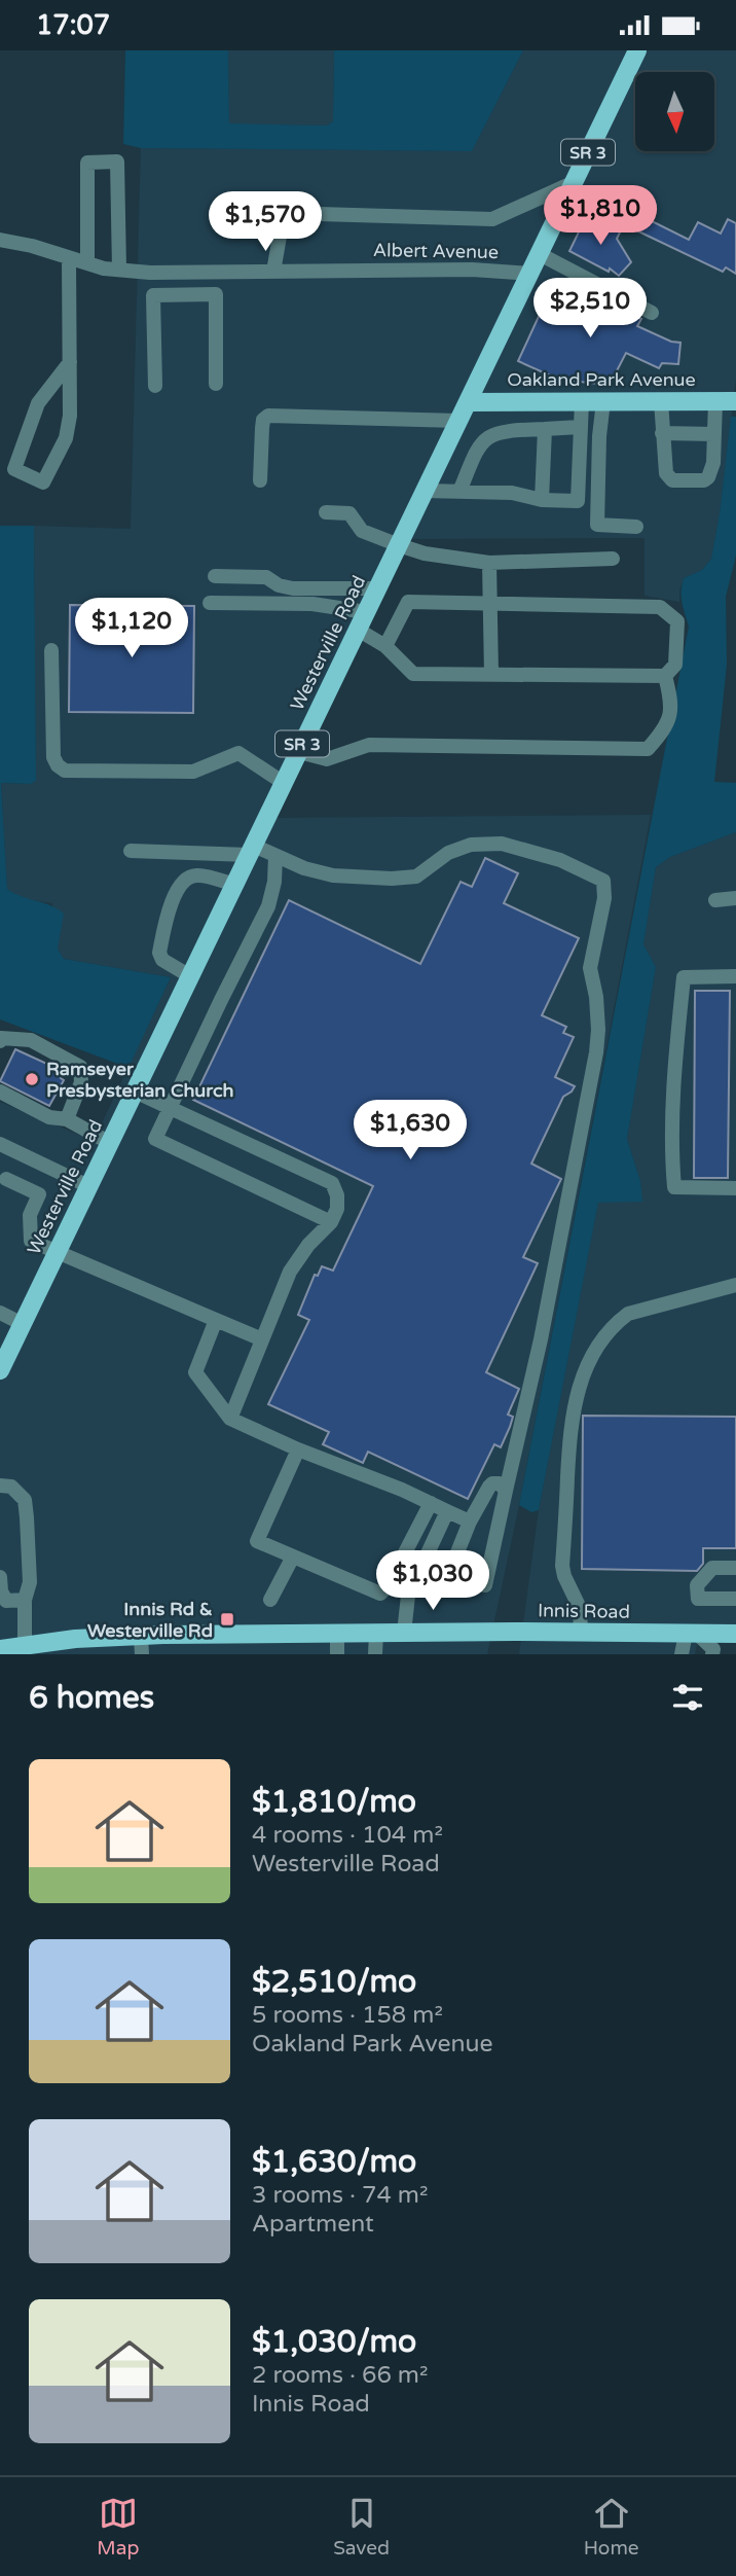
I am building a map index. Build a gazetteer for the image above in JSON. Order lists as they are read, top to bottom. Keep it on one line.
{"streets":{"main road":["SR 3","Oakland Park Avenue","Westerville Road","Innis Road"],"street":["Albert Avenue"]},"crossings":[["Albert Avenue","Westerville Road"],["Oakland Park Avenue","Westerville Road"]],"places":{"other":["Ramseyer Presbysterian Church"],"transit":["Innis Rd & Westerville Rd"]},"north":"bottom","page":{"status":"17:07","price":["$1,810","$1,570","$2,510","$1,120","$1,630","$1,030"],"heading":"6 homes","list":[{"name":"$1,810/mo","note":"4 rooms · 104 m² · Westerville Road"},{"name":"$2,510/mo","note":"5 rooms · 158 m² · Oakland Park Avenue"},{"name":"$1,630/mo","note":"3 rooms · 74 m² · Apartment"},{"name":"$1,030/mo","note":"2 rooms · 66 m² · Innis Road"}],"tabs":["Map","Saved","Home"]}}
